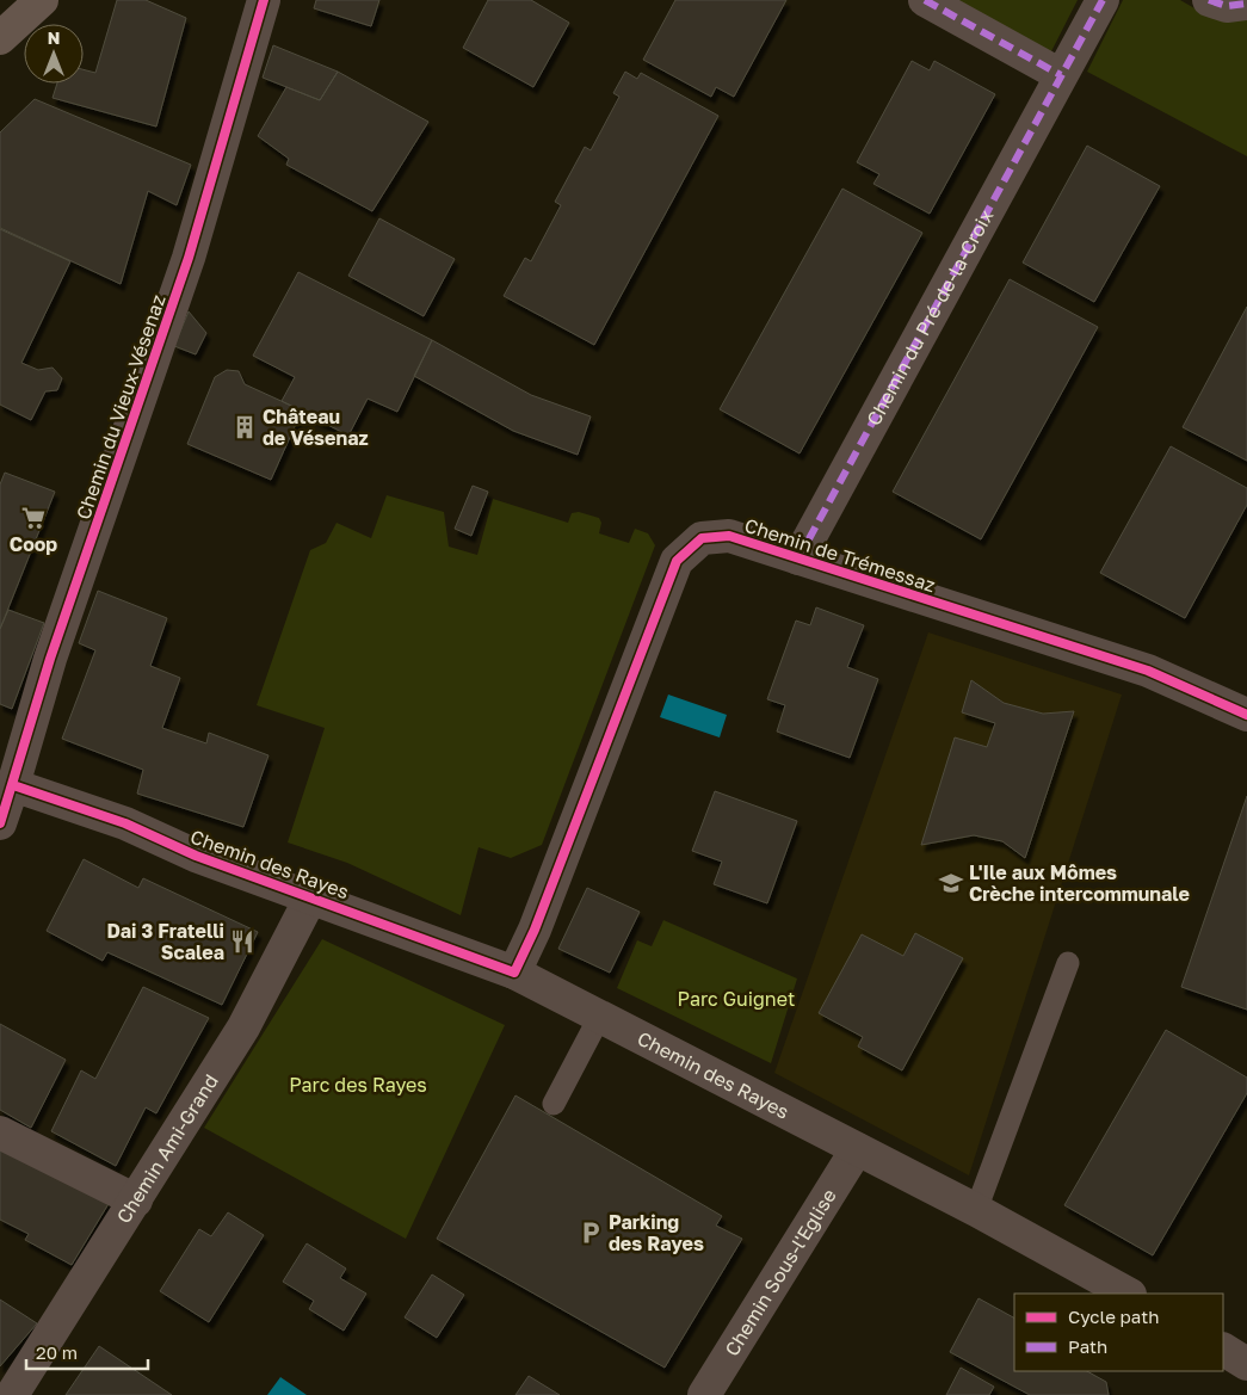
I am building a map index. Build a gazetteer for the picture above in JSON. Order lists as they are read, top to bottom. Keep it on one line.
{"streets":{"street":["Chemin du Pré-de-la-Croix","Chemin du Vieux-Vésenaz","Chemin de Trémessaz","Chemin des Rayes","Chemin Ami-Grand","Chemin Sous-l'Eglise"]},"crossings":[["Chemin du Pré-de-la-Croix","Chemin de Trémessaz"],["Chemin du Vieux-Vésenaz","Chemin des Rayes"],["Chemin de Trémessaz","Chemin des Rayes"],["Chemin des Rayes","Chemin Ami-Grand"],["Chemin des Rayes","Chemin Sous-l'Eglise"]],"parks":["Parc Guignet","Parc des Rayes"],"places":{"building":["Château de Vésenaz"],"supermarket":["Coop"],"school or university":["L'Ile aux Mômes Crèche intercommunale"],"restaurant":["Dai 3 Fratelli Scalea"],"parking":["Parking des Rayes"]},"legend":["Cycle path","Path"],"scale_bar":"20 m","north":"top"}
